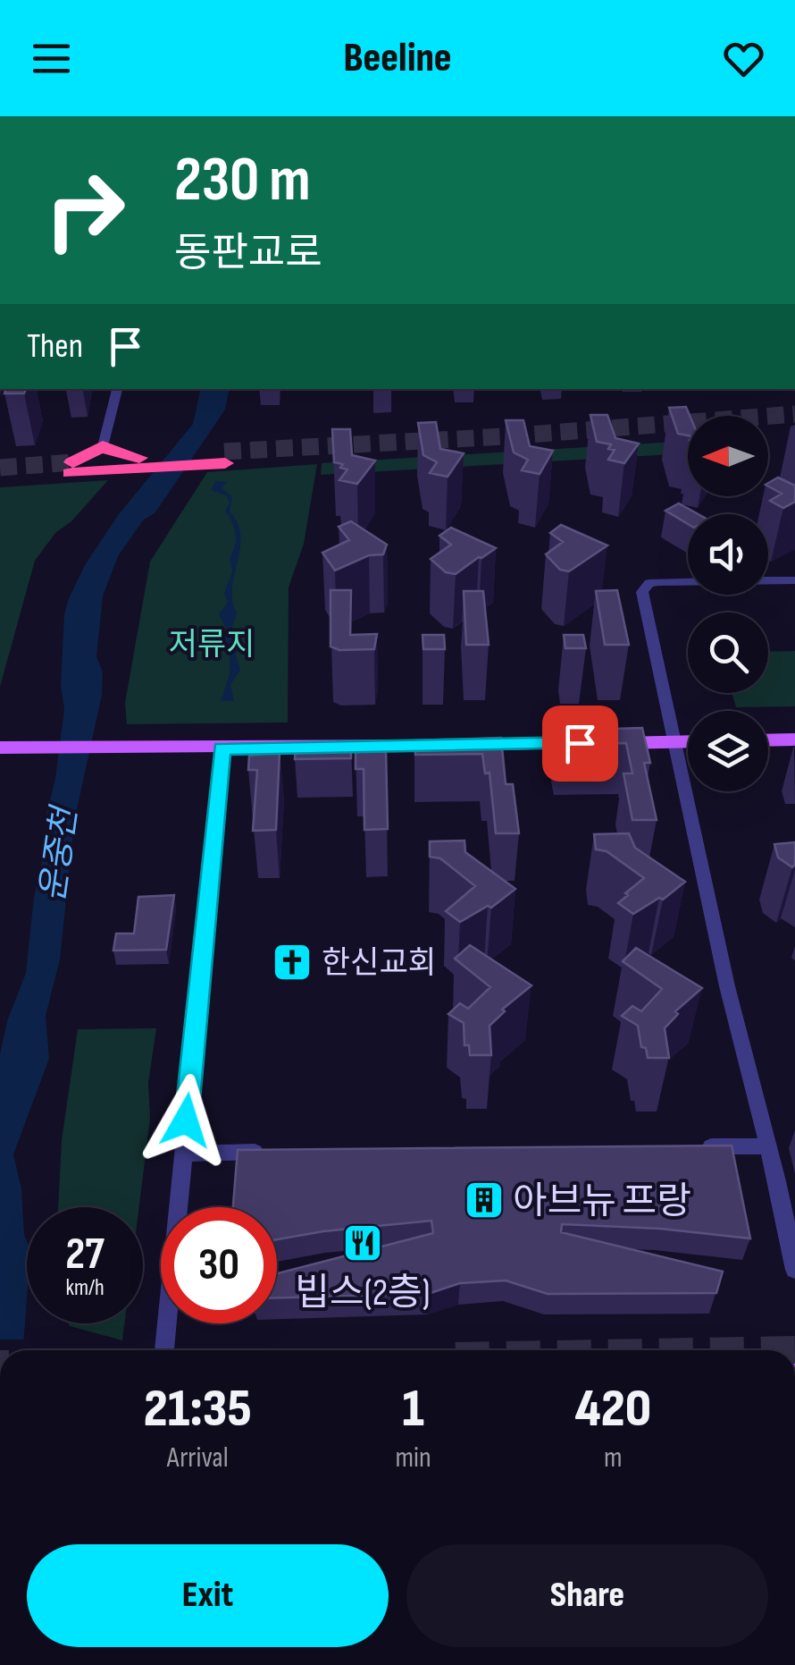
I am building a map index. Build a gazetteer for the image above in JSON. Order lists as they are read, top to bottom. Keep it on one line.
{"water":["운중천"],"parks":["저류지"],"places":{"church":["한신교회"],"building":["아브뉴 프랑"],"restaurant":["빕스(2층)"]},"north":"left","page":{"header":"Beeline","turn":["230 m","동판교로"],"then":"Then","speed":"27 km/h","limit":"30","eta":["21:35","Arrival","1","min","420","m"],"buttons":["Exit","Share"]}}
